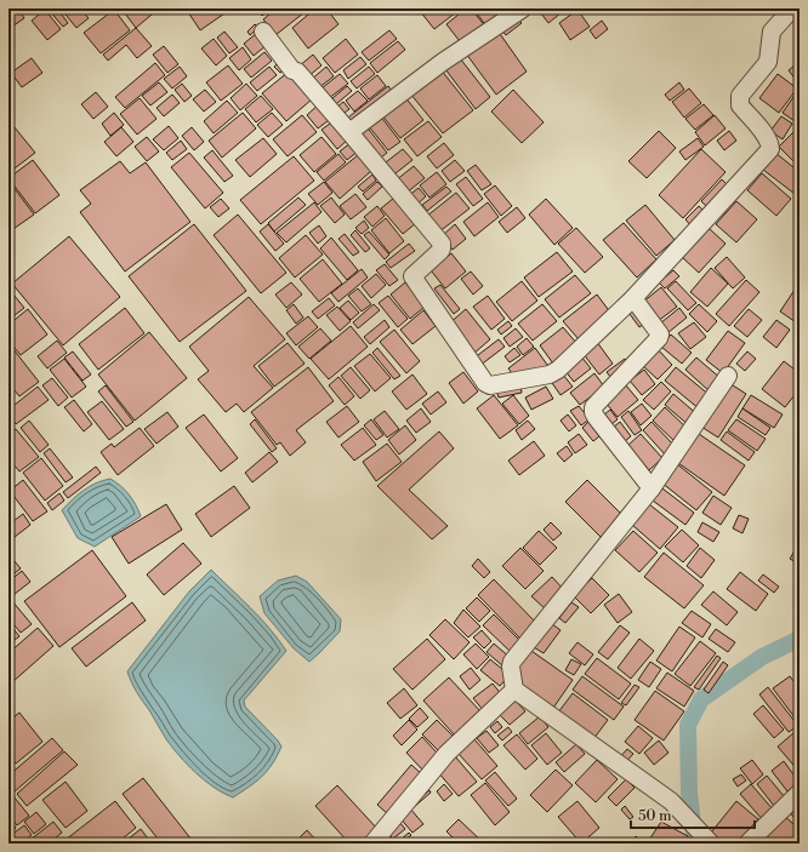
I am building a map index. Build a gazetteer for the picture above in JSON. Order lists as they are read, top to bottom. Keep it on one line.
{"scale_bar":"50 m"}
